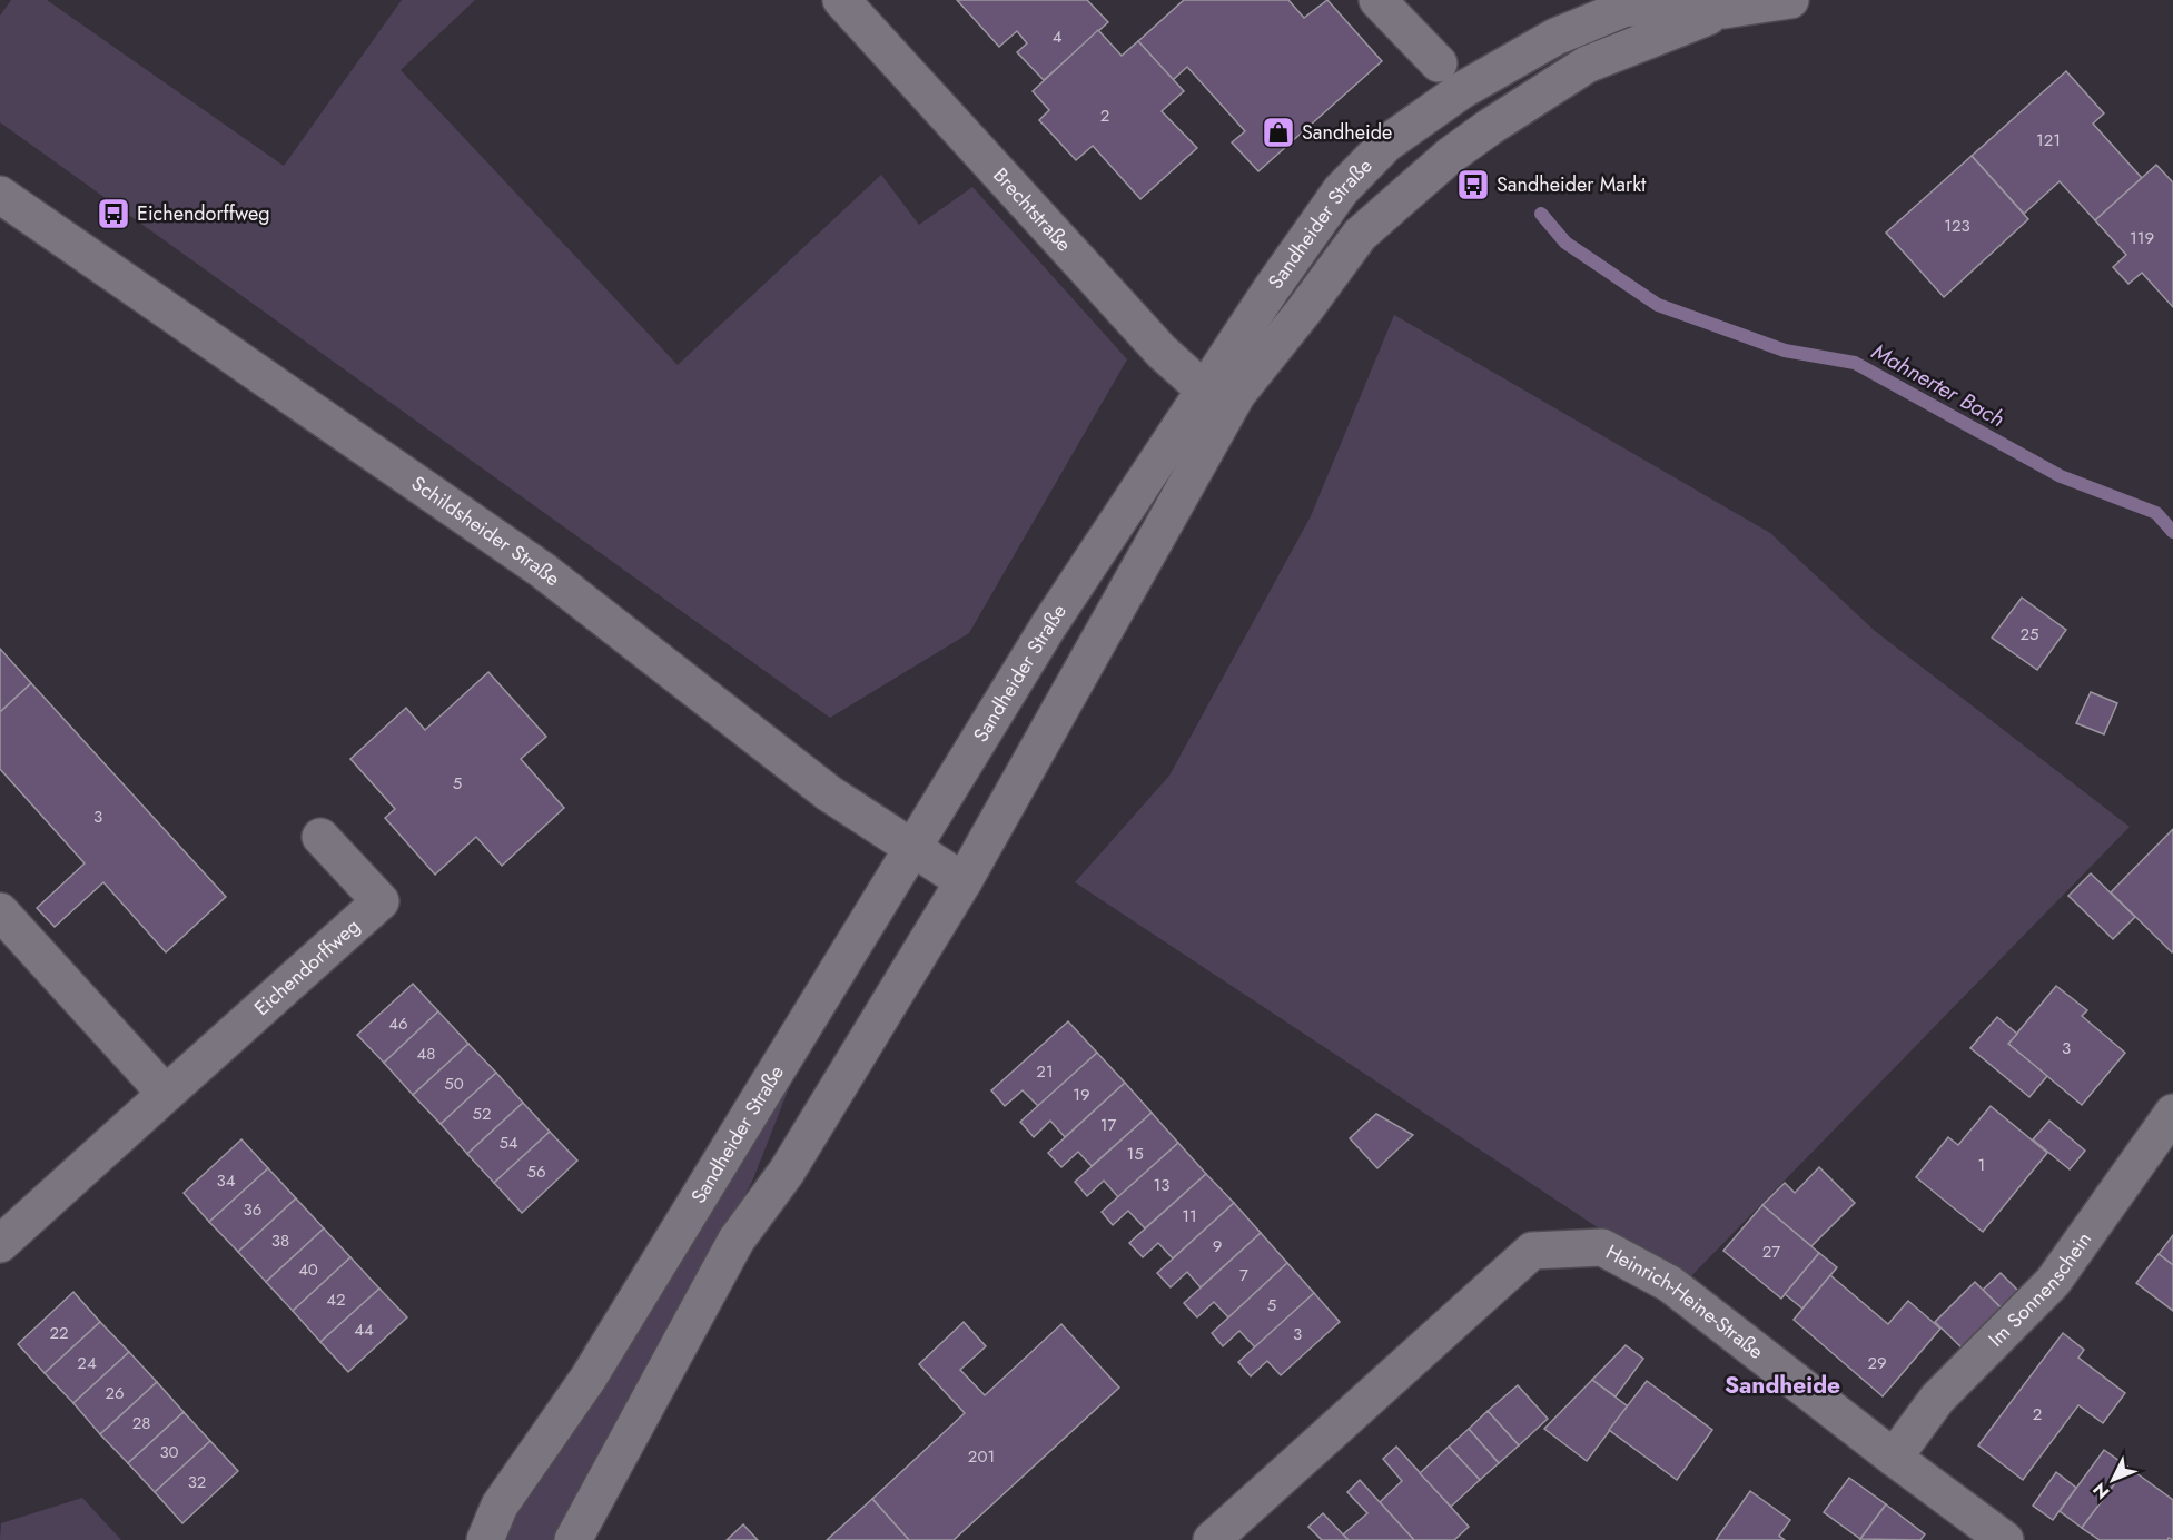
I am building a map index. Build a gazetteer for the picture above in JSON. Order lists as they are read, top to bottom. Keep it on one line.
{"streets":{"street":["Brechtstraße","Sandheider Straße","Schildsheider Straße","Eichendorffweg","Im Sonnenschein","Heinrich-Heine-Straße"]},"crossings":[["Brechtstraße","Sandheider Straße"],["Sandheider Straße","Schildsheider Straße"],["Im Sonnenschein","Heinrich-Heine-Straße"]],"districts":["Sandheide"],"water":["Mahnerter Bach"],"places":{"shop":["Sandheide"],"bus stop":["Sandheider Markt","Eichendorffweg"]},"house_numbers":["4","2","121","123","119","25","5","3","46","3","48","21","50","19","52","17","54","15","1","56","34","13","36","11","38","9","27","40","7","42","5","44","22","3","24","29","26","2","28","30","201","32"],"north":"bottom left"}
